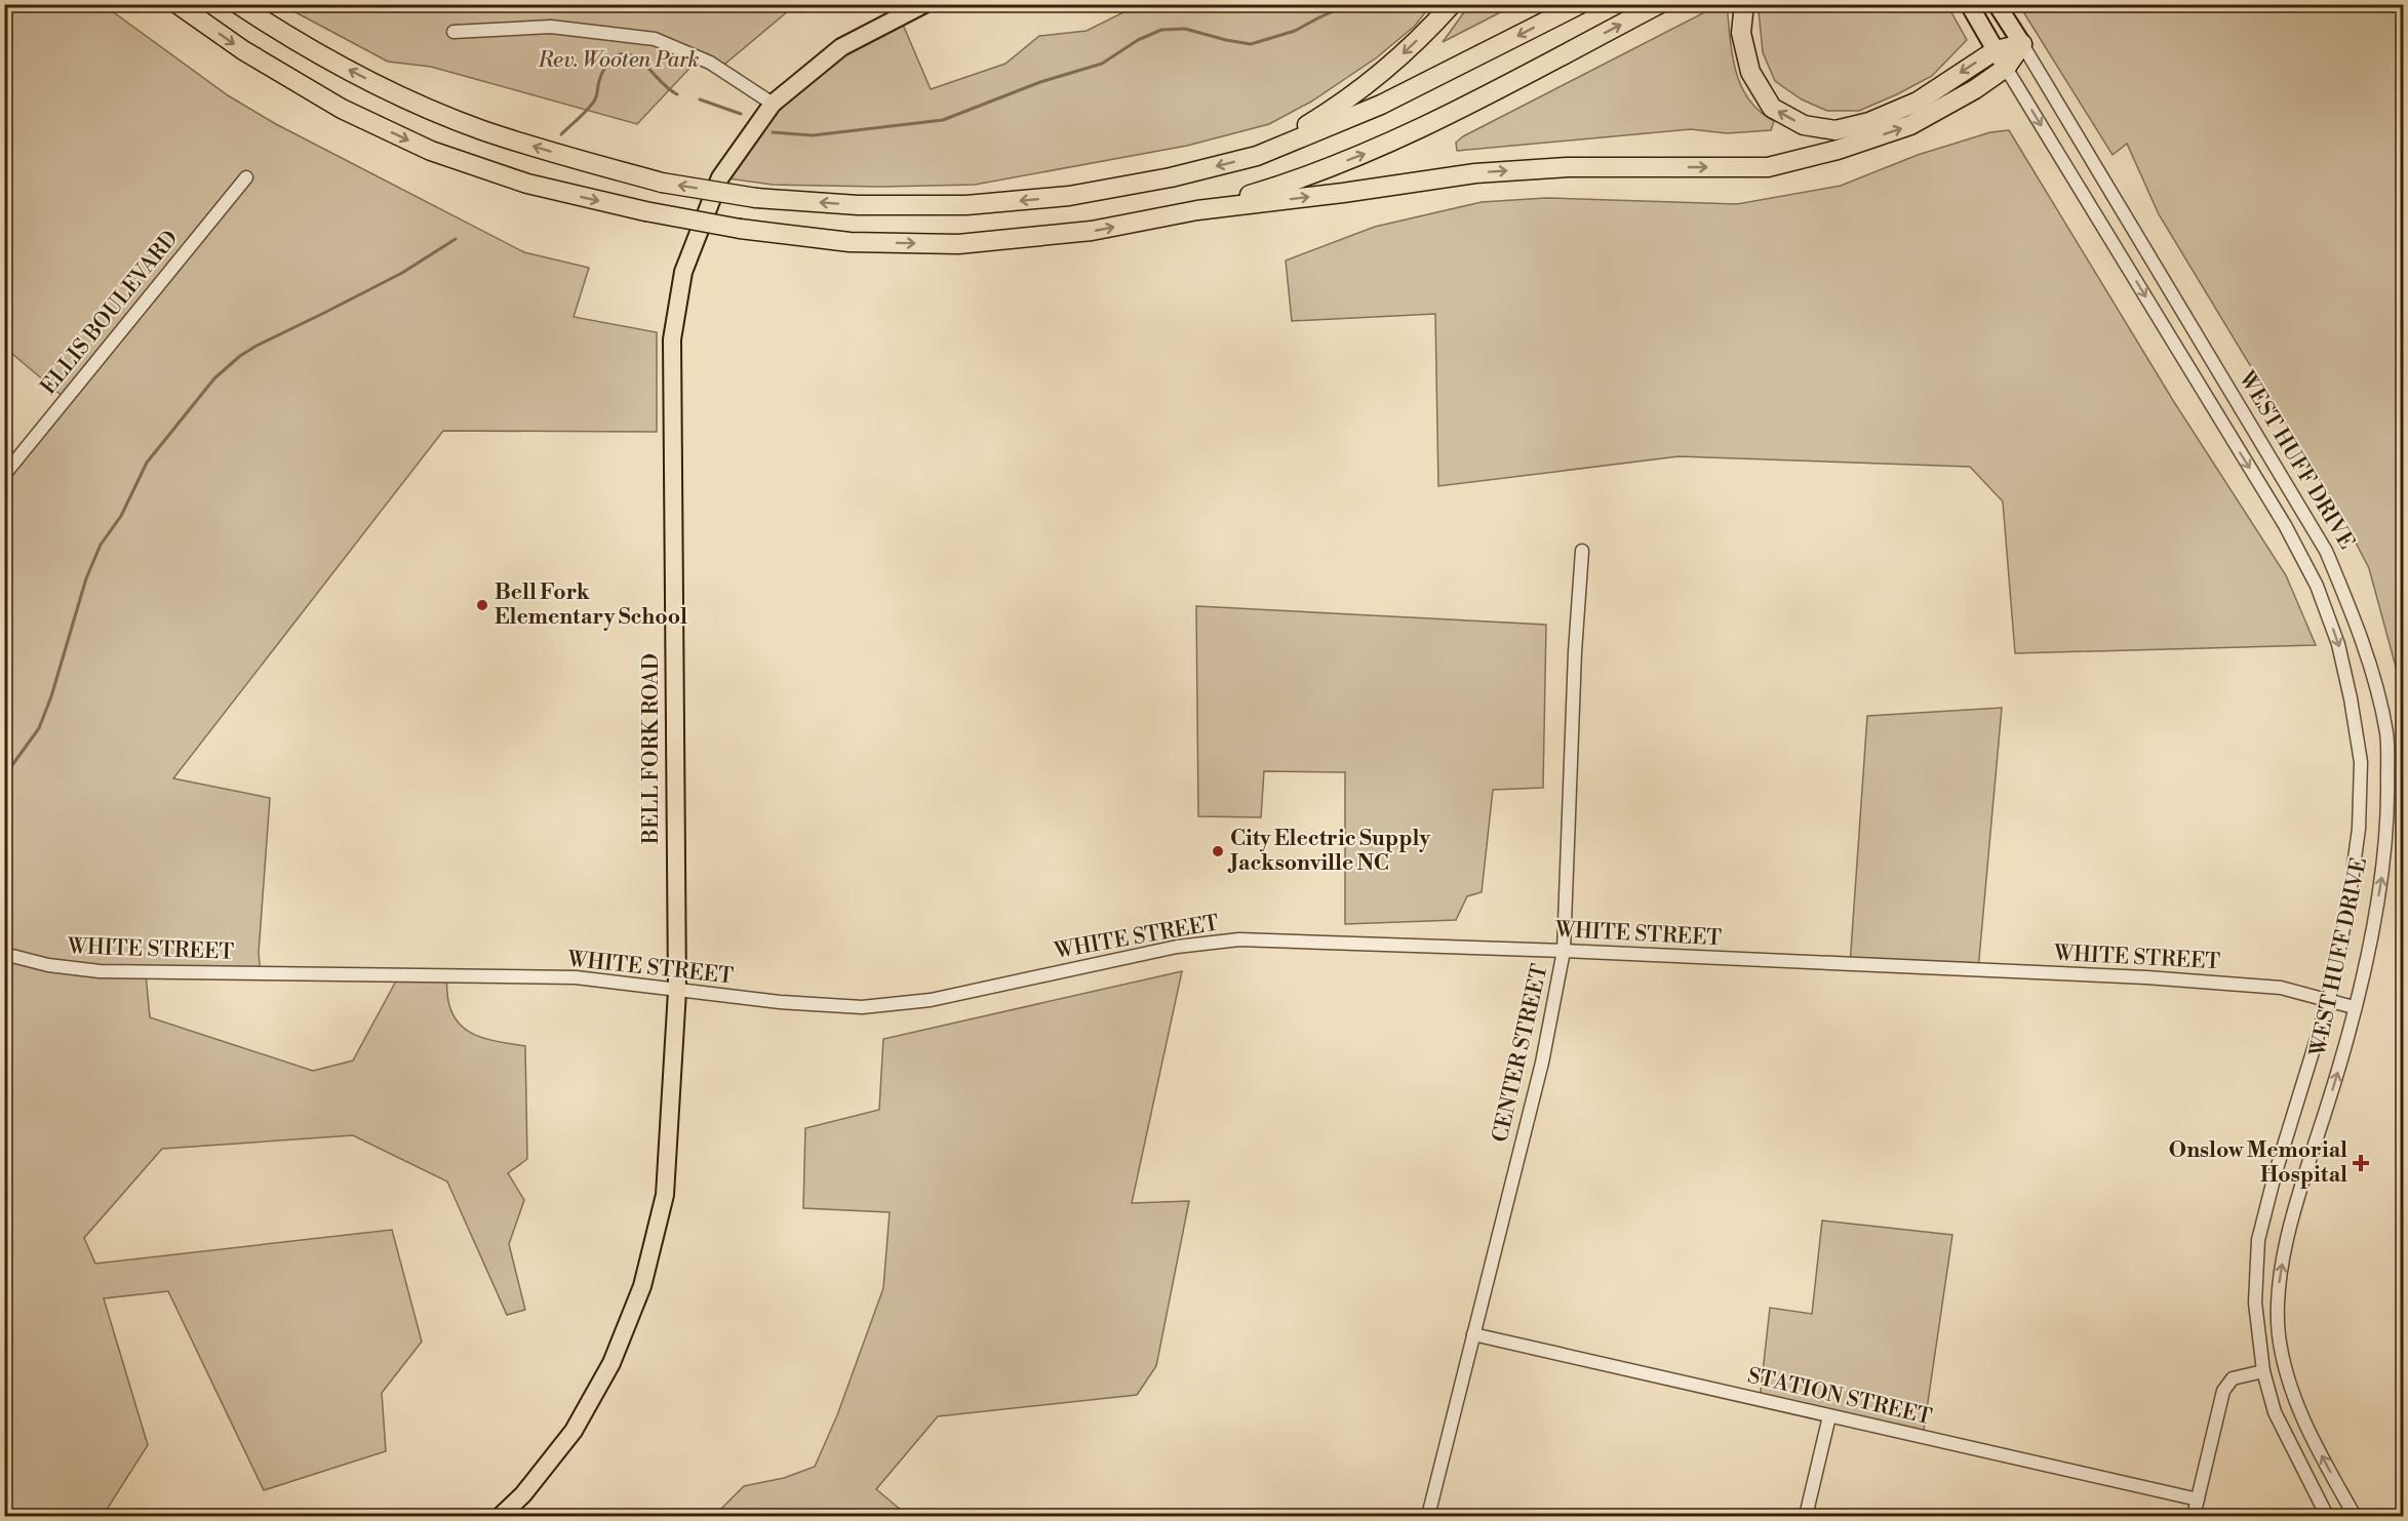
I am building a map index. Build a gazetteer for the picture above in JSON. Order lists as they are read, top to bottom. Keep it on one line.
{"streets":{"main road":["WEST HUFF DRIVE","BELL FORK ROAD"],"street":["ELLIS BOULEVARD","WHITE STREET","CENTER STREET","STATION STREET"]},"crossings":[["WEST HUFF DRIVE","WHITE STREET"],["BELL FORK ROAD","WHITE STREET"],["WHITE STREET","CENTER STREET"],["CENTER STREET","STATION STREET"]],"parks":["Rev. Wooten Park"],"places":{"other":["Bell Fork Elementary School","City Electric Supply Jacksonville NC"],"health":["Onslow Memorial Hospital"]}}
